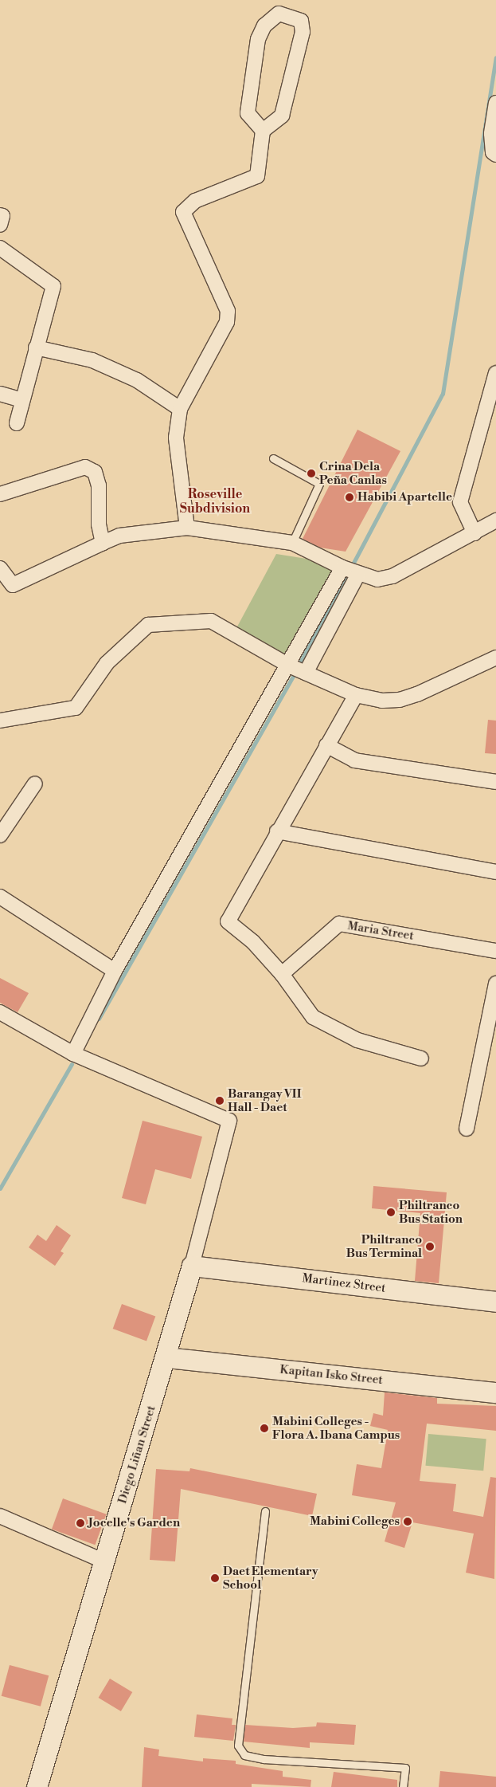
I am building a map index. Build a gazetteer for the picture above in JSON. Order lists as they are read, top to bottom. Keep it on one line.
{"streets":{"street":["Maria Street","Martinez Street","Kapitan Isko Street","Diego Liñan Street"]},"crossings":[["Martinez Street","Diego Liñan Street"],["Kapitan Isko Street","Diego Liñan Street"]],"districts":["Roseville Subdivision"],"places":["Crina Dela Peña Canlas","Habibi Apartelle","Barangay VII Hall - Daet","Philtranco Bus Station","Philtranco Bus Terminal","Mabini Colleges - Flora A. Ibana Campus","Mabini Colleges","Jocelle's Garden","Daet Elementary School"]}
